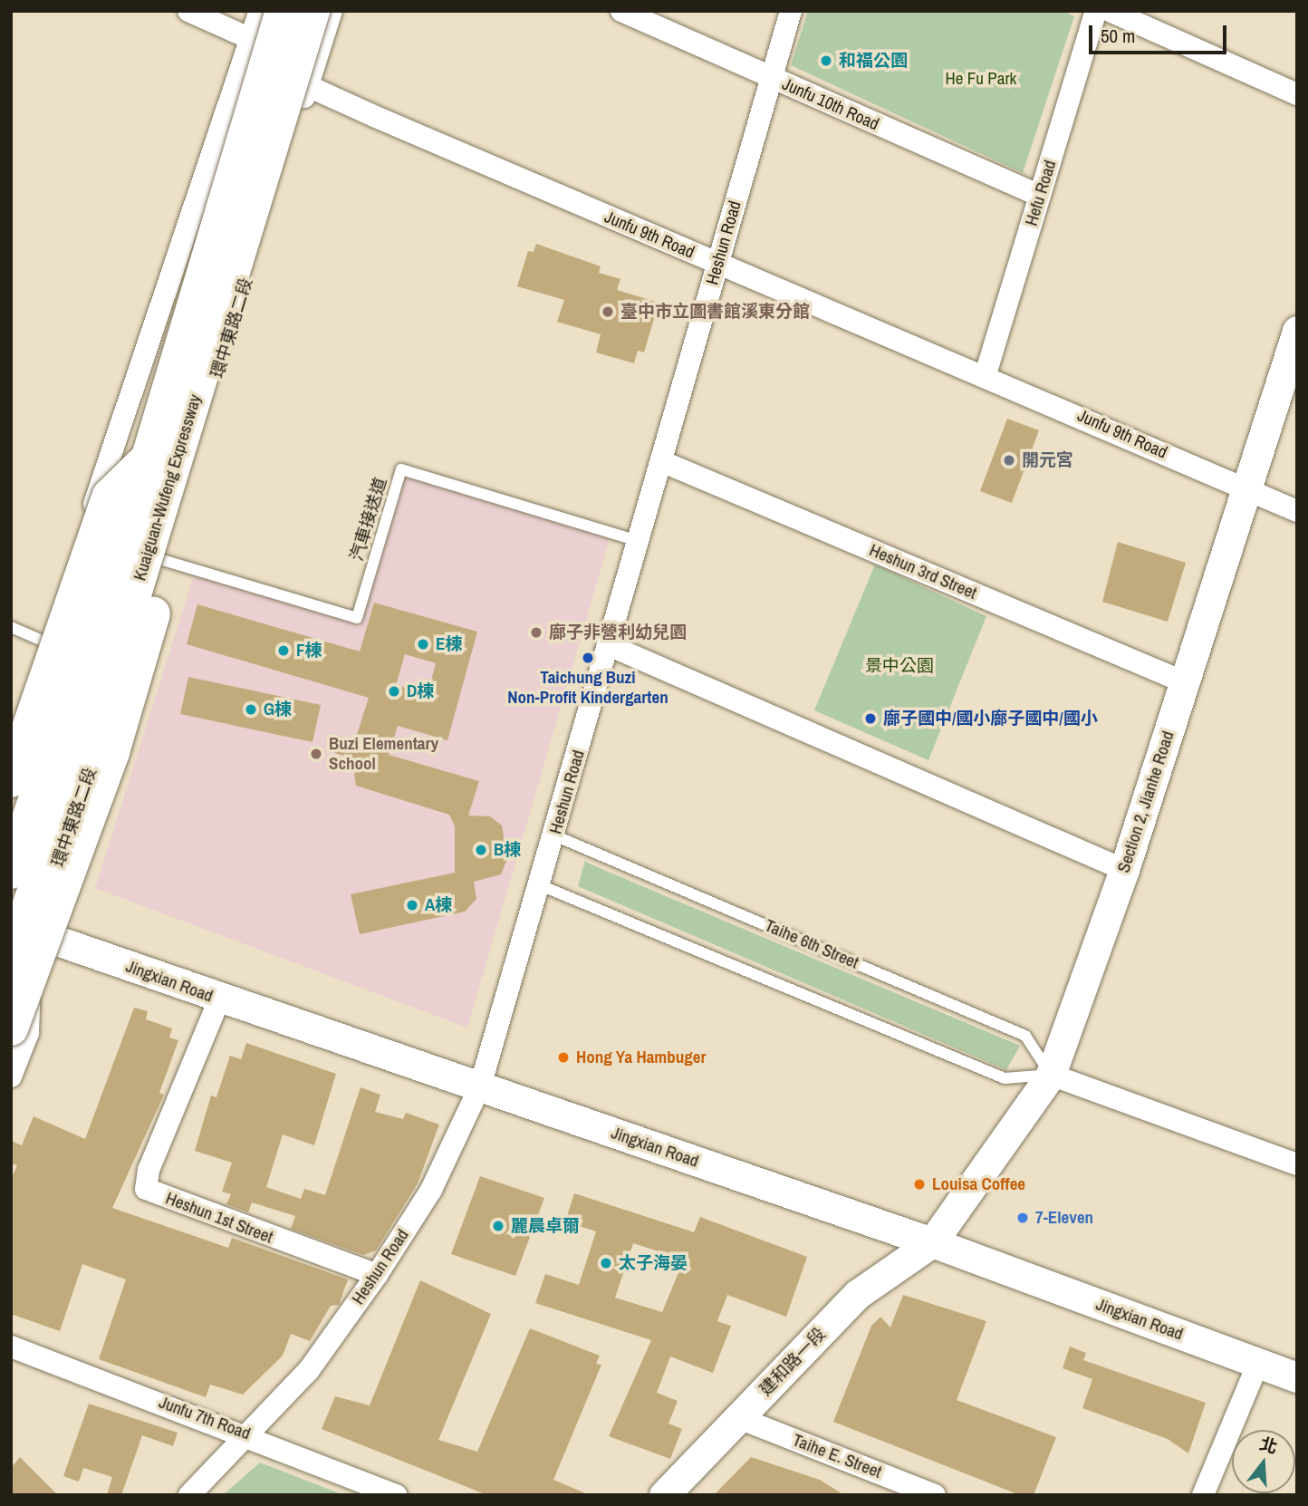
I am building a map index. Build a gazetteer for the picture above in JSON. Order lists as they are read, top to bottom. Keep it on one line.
{"streets":{"highway":["Kuaiguan-Wufeng Expressway"],"street":["Junfu 10th Road","Hefu Road","Junfu 9th Road","Heshun Road","環中東路二段","Heshun 3rd Street","Section 2, Jianhe Road","Jingxian Road","Heshun 1st Street","建和路一段","Junfu 7th Road","Taihe E. Street"],"lane":["汽車接送道","Taihe 6th Street"]},"crossings":[["Junfu 10th Road","Hefu Road"],["Junfu 10th Road","Heshun Road"],["Hefu Road","Junfu 9th Road"],["Junfu 9th Road","Heshun Road"],["Junfu 9th Road","環中東路二段"],["Junfu 9th Road","Section 2, Jianhe Road"],["Heshun Road","汽車接送道"],["Heshun Road","Heshun 3rd Street"],["Heshun Road","Taihe 6th Street"],["Heshun Road","Jingxian Road"],["Heshun Road","Heshun 1st Street"],["Heshun Road","Junfu 7th Road"],["環中東路二段","汽車接送道"],["環中東路二段","Jingxian Road"],["Heshun 3rd Street","Section 2, Jianhe Road"],["Section 2, Jianhe Road","Taihe 6th Street"],["Section 2, Jianhe Road","Jingxian Road"],["Section 2, Jianhe Road","建和路一段"],["Jingxian Road","Heshun 1st Street"],["Jingxian Road","建和路一段"],["建和路一段","Taihe E. Street"]],"parks":["He Fu Park","景中公園"],"places":["和福公園","臺中市立圖書館溪東分館","開元宮","廍子非營利幼兒園","E棟","F棟","Taichung Buzi Non-Profit Kindergarten","D棟","G棟","廍子國中/國小廍子國中/國小","Buzi Elementary School","B棟","A棟","Hong Ya Hambuger","Louisa Coffee","7-Eleven","麗晨卓爾","太子海晏"],"scale_bar":"50 m","north":"top"}
